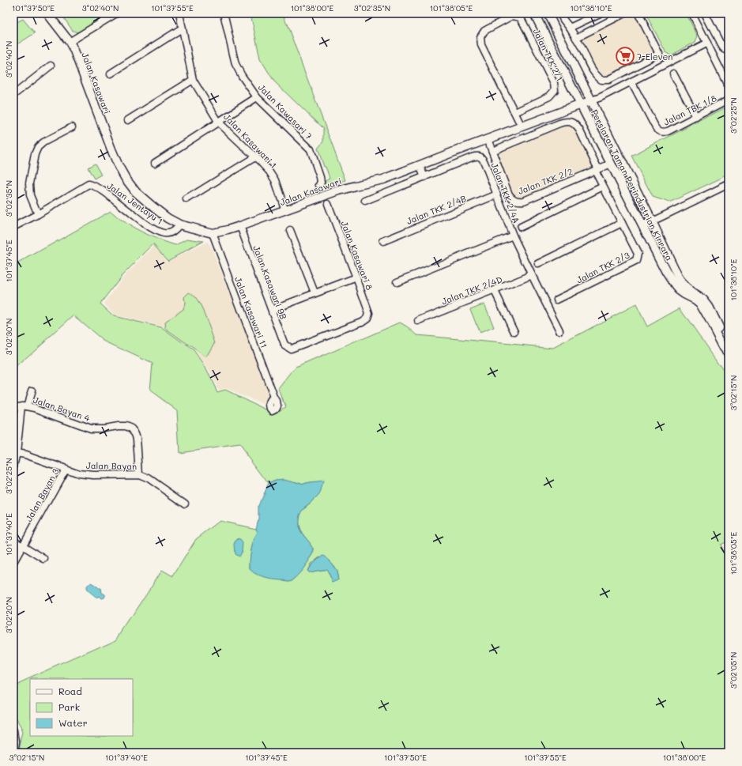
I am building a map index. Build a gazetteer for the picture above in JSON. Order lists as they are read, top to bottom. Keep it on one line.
{"streets":{"street":["Jalan TKK 2/1","Jalan Kasawari","Jalan TBK 1/8","Jalan Kawasari 7","Jalan Kasawari 1","Jalan TKK 2/2","Persiaran Taman Perindustrian Kinrara","Jalan TKK 2/4A","Jalan Jentayu 1","Jalan TKK 2/4B","Jalan Kasawari 8","Jalan TKK 2/3","Jalan Kasawari 9B","Jalan TKK 2/4D","Jalan Kasawari 11","Jalan Bayan 4","Jalan Bayan","Jalan Bayan 3"]},"crossings":[["Jalan TKK 2/1","Jalan Kasawari"],["Jalan Kasawari","Jalan Kasawari 1"],["Jalan Kasawari","Jalan TKK 2/2"],["Jalan Kasawari","Persiaran Taman Perindustrian Kinrara"],["Jalan Kasawari","Jalan Jentayu 1"],["Jalan Kasawari","Jalan Kasawari 9B"],["Jalan Kasawari","Jalan Kasawari 11"],["Jalan TKK 2/2","Persiaran Taman Perindustrian Kinrara"],["Jalan TKK 2/2","Jalan TKK 2/3"],["Jalan TKK 2/4A","Jalan TKK 2/4B"],["Jalan TKK 2/4A","Jalan TKK 2/4D"],["Jalan Kasawari 8","Jalan Kasawari 9B"],["Jalan Bayan 4","Jalan Bayan"],["Jalan Bayan","Jalan Bayan 3"]],"places":{"supermarket":["7-Eleven"]},"legend":["Road","Park","Water"],"coordinates":["101°37'50\"E","3°02'40\"N","101°37'55\"E","101°38'00\"E","3°02'35\"N","101°38'05\"E","101°38'10\"E","3°02'25\"N","101°37'45\"E","3°02'30\"N","3°02'15\"N","101°37'40\"E","3°02'20\"N","3°02'05\"N"]}
